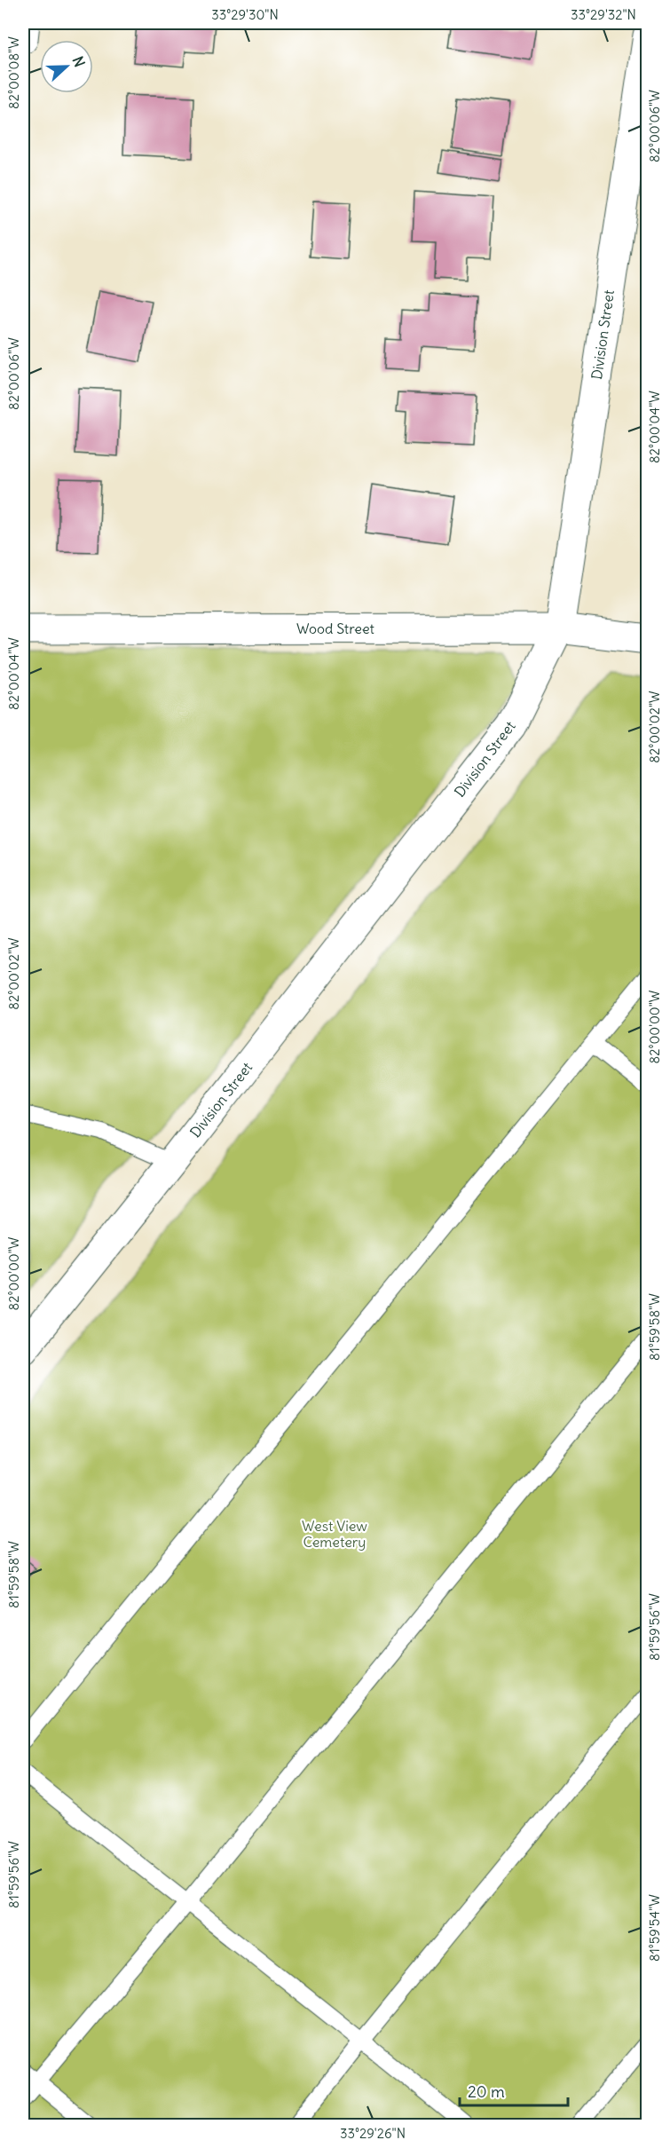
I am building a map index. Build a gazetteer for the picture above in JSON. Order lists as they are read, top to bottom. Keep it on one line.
{"streets":{"street":["Division Street","Wood Street"]},"crossings":[["Division Street","Wood Street"]],"parks":["West View Cemetery"],"scale_bar":"20 m","north":"right","coordinates":["33°29'30\"N","33°29'32\"N","82°00'08\"W","82°00'06\"W","82°00'04\"W","82°00'02\"W","82°00'00\"W","81°59'58\"W","81°59'56\"W","81°59'54\"W","33°29'26\"N"]}
